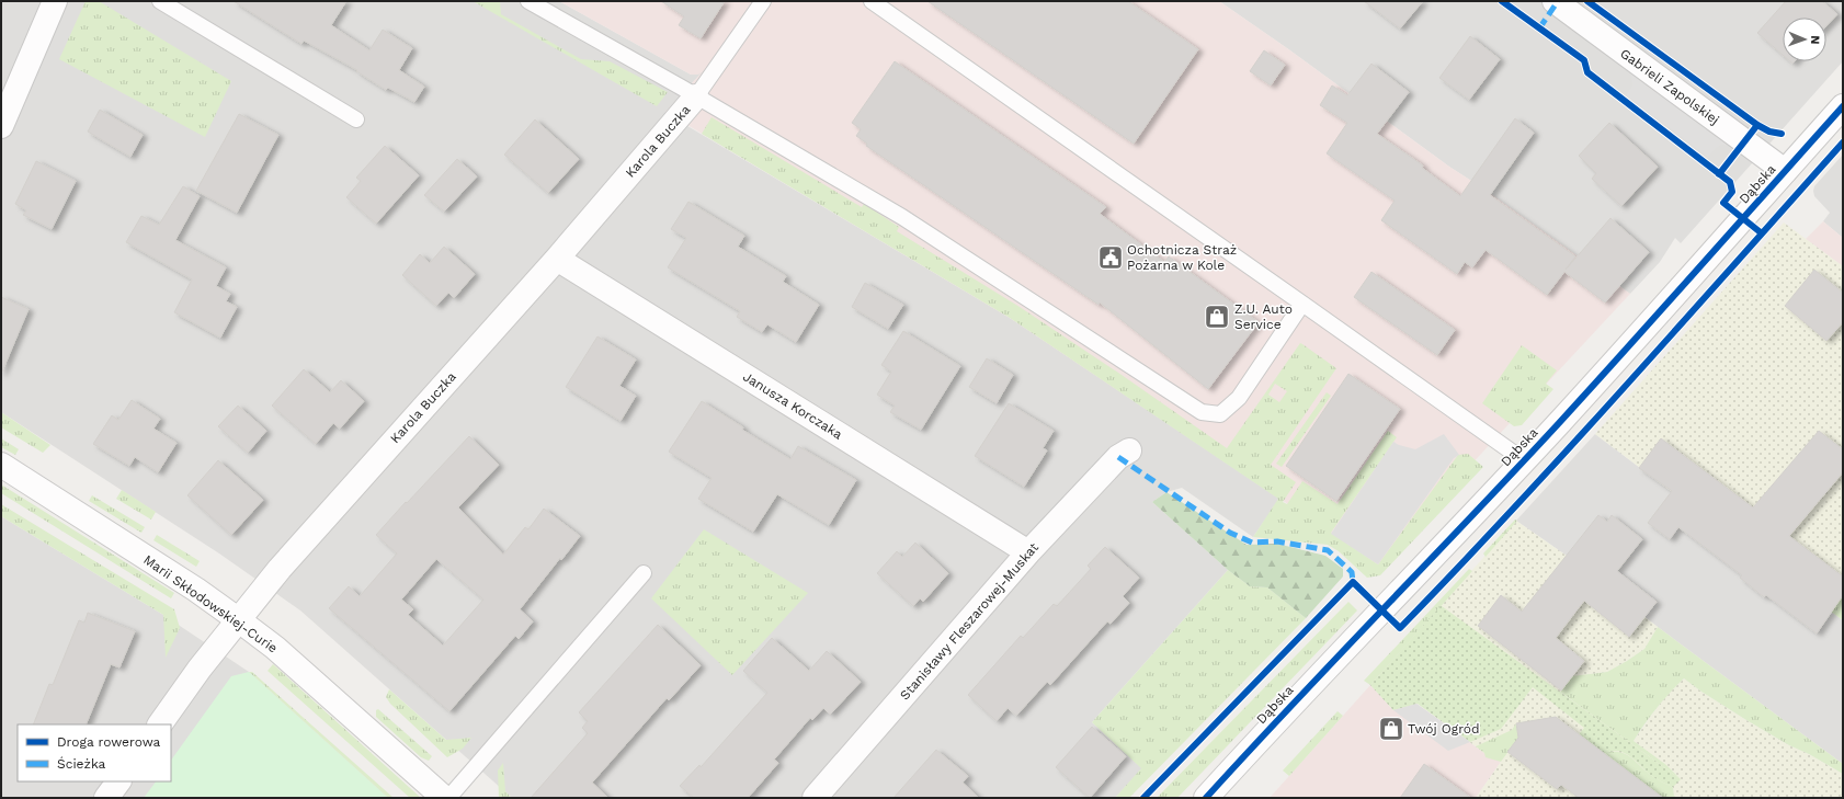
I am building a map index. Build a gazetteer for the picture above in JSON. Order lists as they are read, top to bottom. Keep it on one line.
{"streets":{"street":["Gabrieli Zapolskiej","Karola Buczka","Dąbska","Janusza Korczaka","Marii Skłodowskiej-Curie","Stanisławy Fleszarowej-Muskat"]},"crossings":[["Gabrieli Zapolskiej","Dąbska"],["Karola Buczka","Janusza Korczaka"],["Karola Buczka","Marii Skłodowskiej-Curie"],["Janusza Korczaka","Stanisławy Fleszarowej-Muskat"]],"places":{"public building":["Ochotnicza Straż Pożarna w Kole"],"shop":["Z.U. Auto Service","Twój Ogród"]},"legend":["Droga rowerowa","Ścieżka"],"north":"right"}
